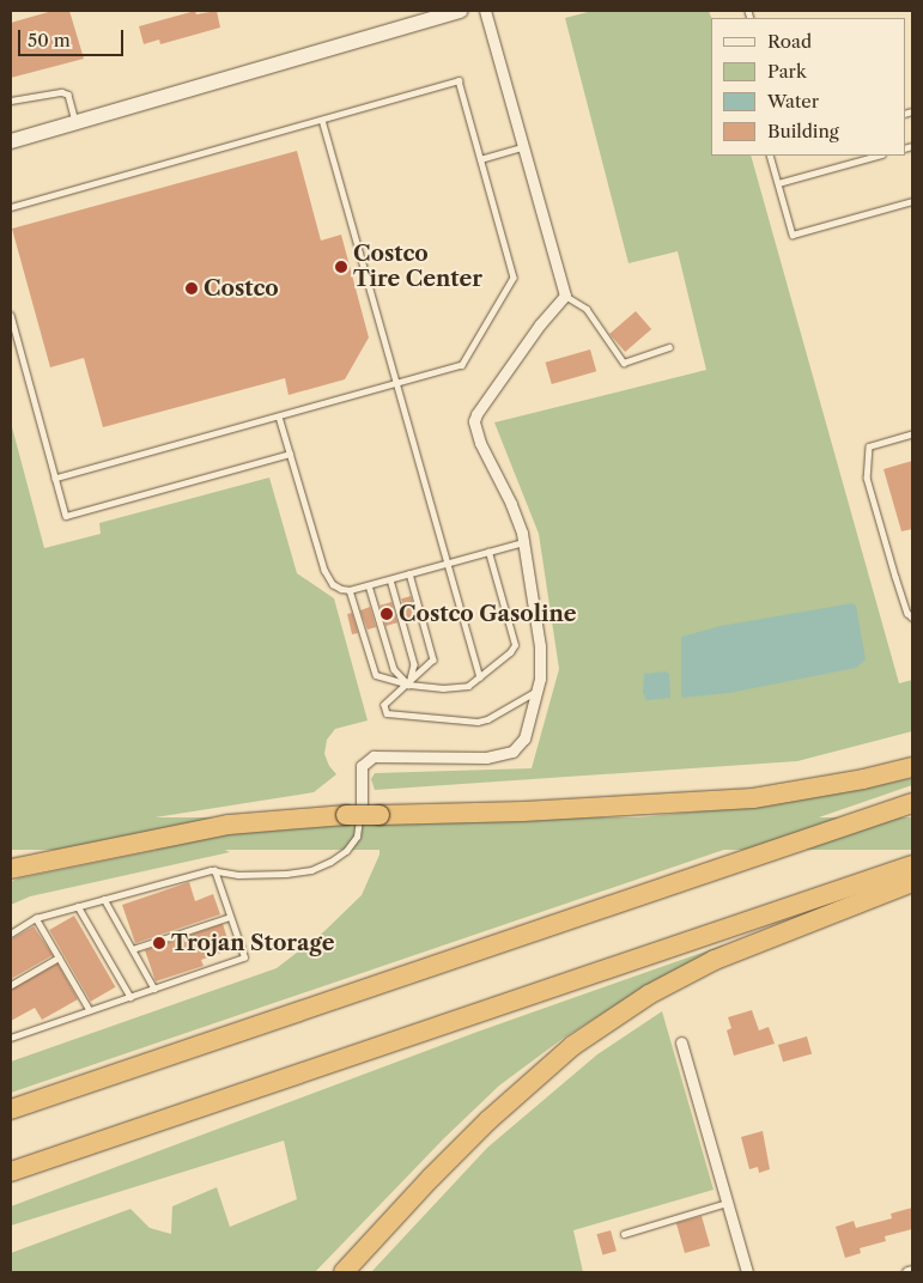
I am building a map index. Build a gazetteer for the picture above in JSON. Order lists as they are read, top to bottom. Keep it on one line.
{"places":["Costco Tire Center","Costco","Costco Gasoline","Trojan Storage"],"legend":["Road","Park","Water","Building"],"scale_bar":"50 m"}
